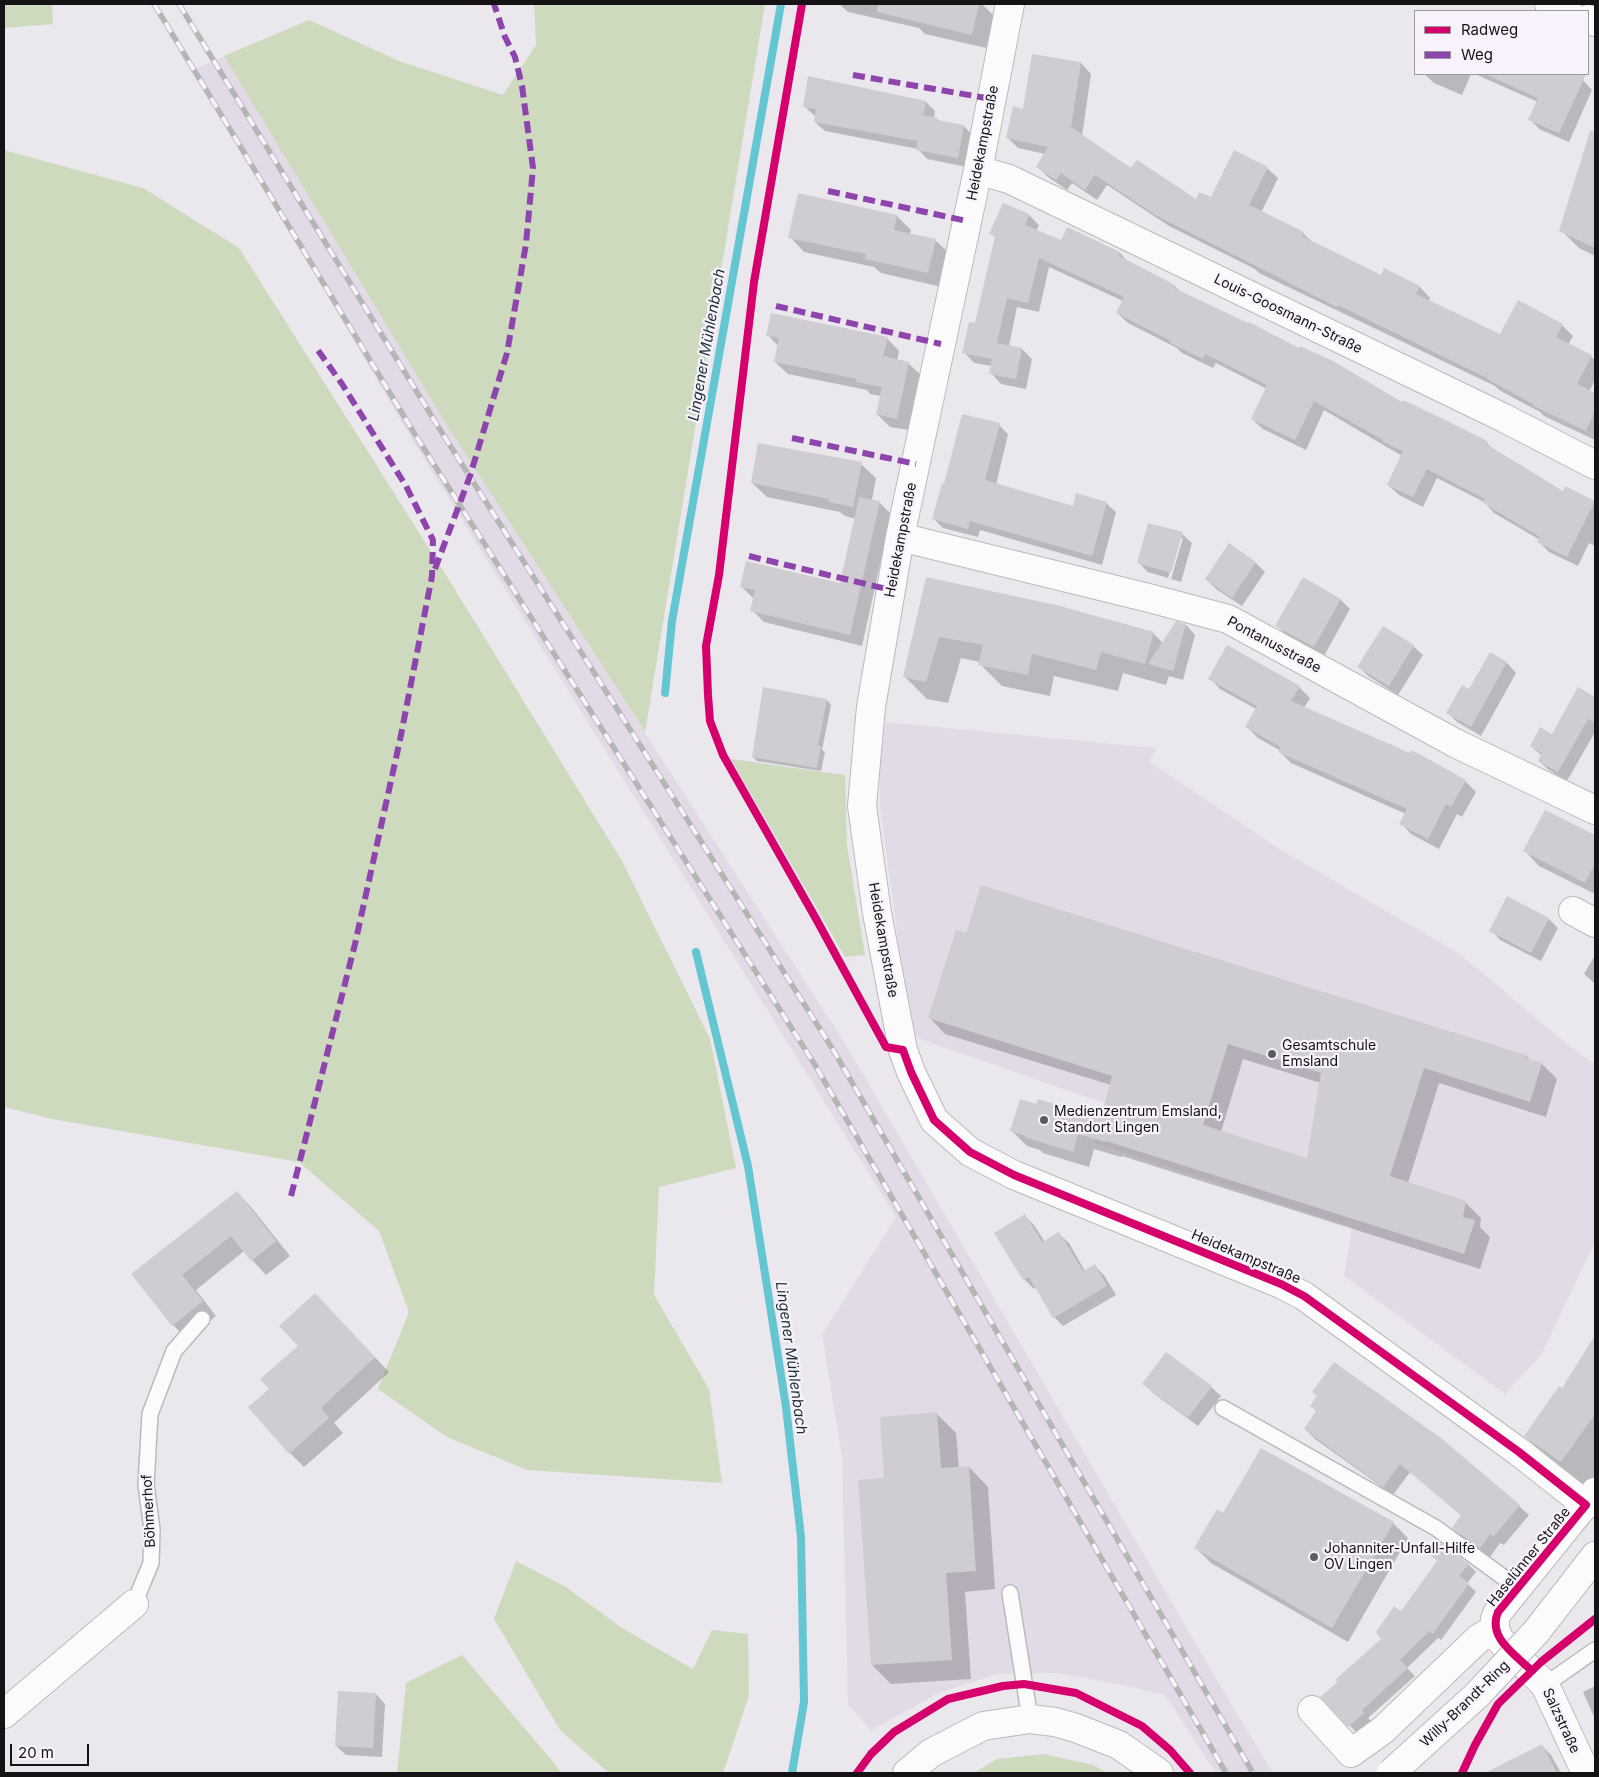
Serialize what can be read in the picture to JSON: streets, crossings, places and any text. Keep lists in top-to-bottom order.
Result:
{
  "streets": {
    "street": [
      "Heidekampstraße",
      "Louis-Goosmann-Straße",
      "Pontanusstraße",
      "Böhmerhof",
      "Haselünner Straße",
      "Willy-Brandt-Ring",
      "Salzstraße"
    ]
  },
  "crossings": [
    ["Heidekampstraße", "Louis-Goosmann-Straße"],
    ["Heidekampstraße", "Pontanusstraße"],
    ["Heidekampstraße", "Haselünner Straße"],
    ["Haselünner Straße", "Salzstraße"]
  ],
  "water": ["Lingener Mühlenbach"],
  "places": ["Gesamtschule Emsland", "Medienzentrum Emsland, Standort Lingen", "Johanniter-Unfall-Hilfe OV Lingen"],
  "legend": ["Radweg", "Weg"],
  "scale_bar": "20 m"
}
